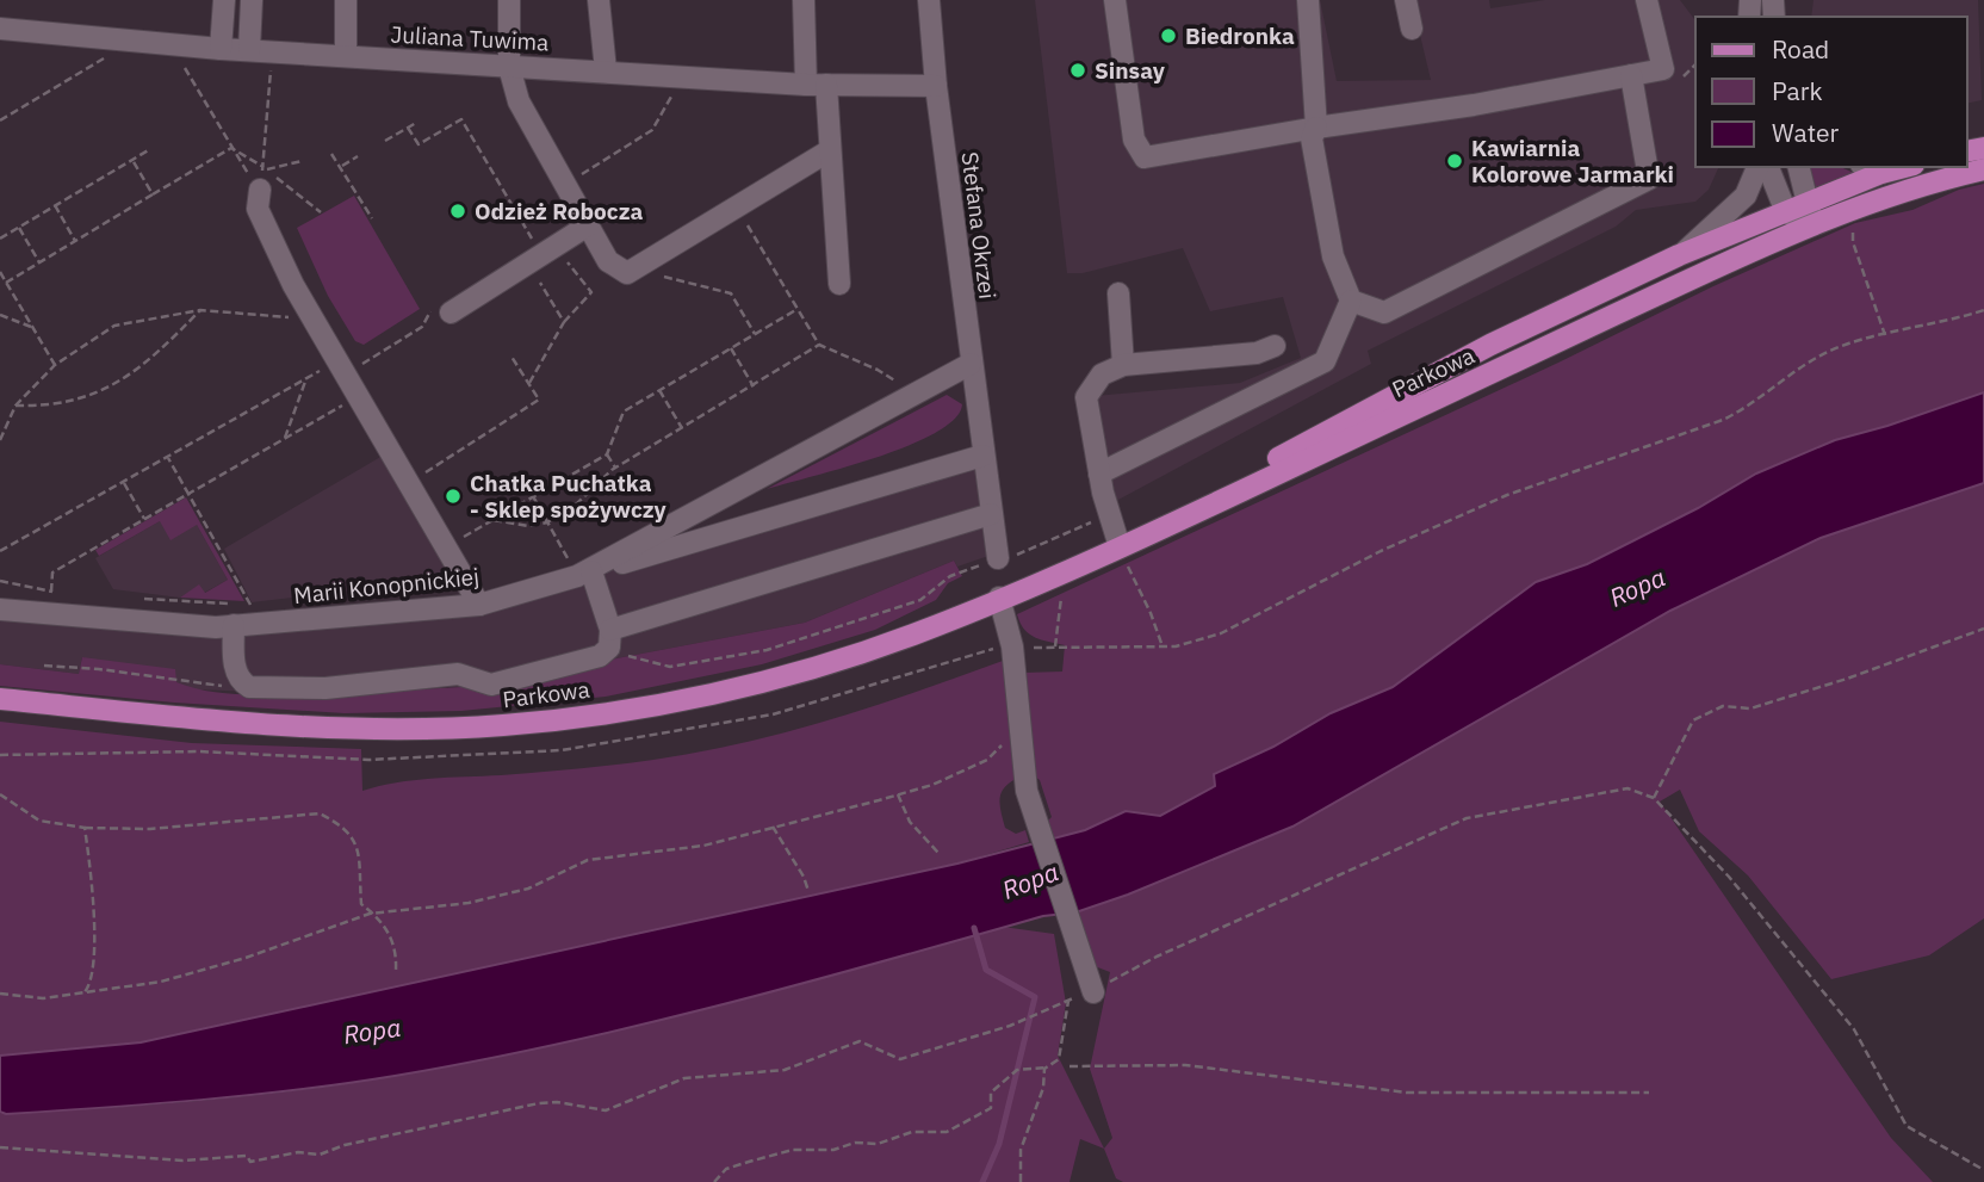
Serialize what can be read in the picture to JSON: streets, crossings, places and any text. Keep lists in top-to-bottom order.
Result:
{
  "streets": {
    "main road": ["Parkowa"],
    "street": ["Juliana Tuwima", "Stefana Okrzei", "Marii Konopnickiej"]
  },
  "crossings": [
    ["Juliana Tuwima", "Stefana Okrzei"],
    ["Stefana Okrzei", "Marii Konopnickiej"]
  ],
  "water": ["Ropa"],
  "places": [
    "Biedronka",
    "Sinsay",
    "Kawiarnia Kolorowe Jarmarki",
    "Odzież Robocza",
    "Chatka Puchatka - Sklep spożywczy"
  ],
  "legend": ["Road", "Park", "Water"]
}
